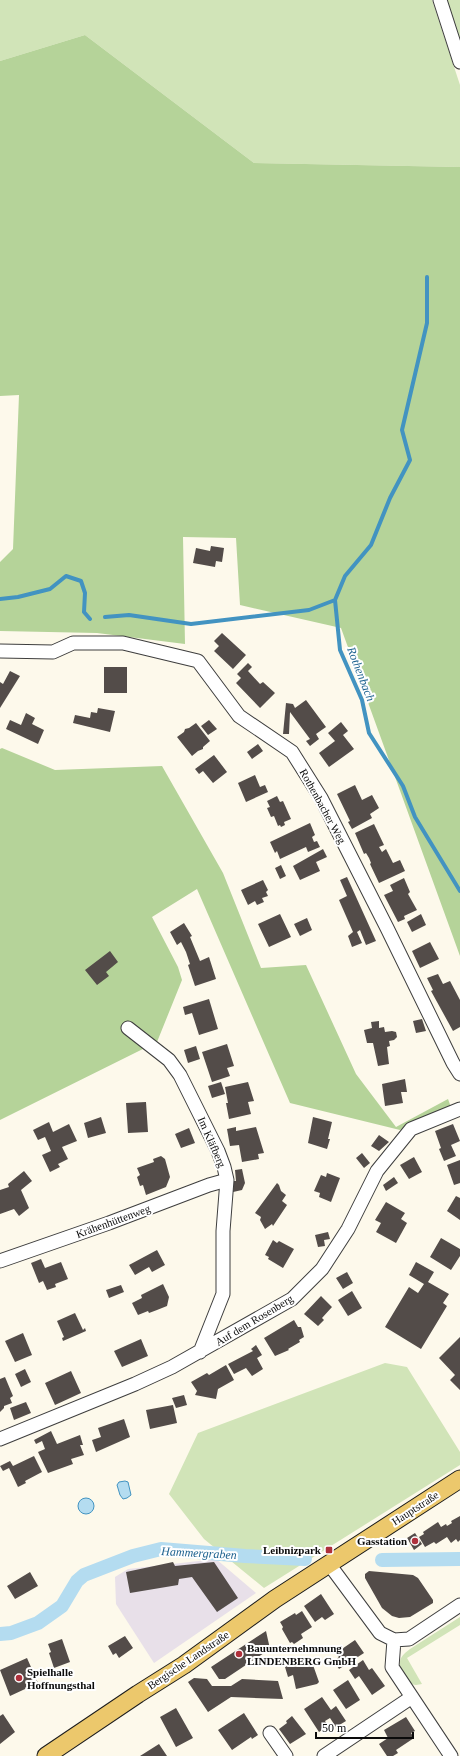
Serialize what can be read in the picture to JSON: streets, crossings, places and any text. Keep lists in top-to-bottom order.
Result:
{
  "streets": {
    "main road": ["Hauptstraße", "Bergische Landstraße"],
    "street": [
      "Rothenbacher Weg",
      "Im Kläfberg",
      "Krähenhüttenweg",
      "Auf dem Rosenberg"
    ]
  },
  "crossings": [
    ["Im Kläfberg", "Krähenhüttenweg"],
    ["Im Kläfberg", "Auf dem Rosenberg"],
    ["Hauptstraße", "Bergische Landstraße"]
  ],
  "water": ["Rothenbach", "Hammergraben"],
  "places": {
    "other": ["Gasstation", "Bauunternehmnung LINDENBERG GmbH", "Spielhalle Hoffnungsthal"],
    "transit": ["Leibnizpark"]
  },
  "scale_bar": "50 m"
}
